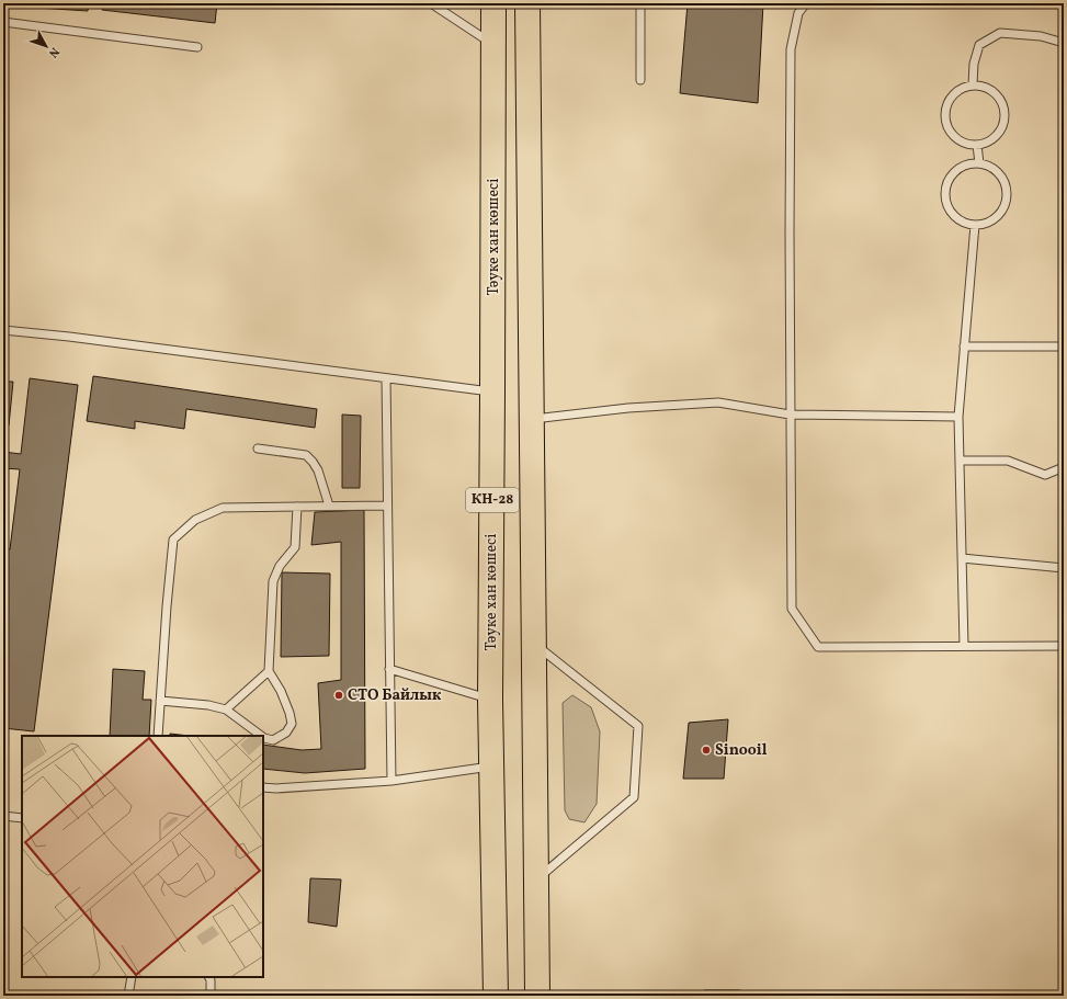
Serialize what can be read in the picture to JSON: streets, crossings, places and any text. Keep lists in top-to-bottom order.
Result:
{
  "streets": {
    "main road": ["Тәуке хан көшесі", "КН-28"]
  },
  "places": ["СТО Байлык", "Sinooil"],
  "north": "bottom right"
}
